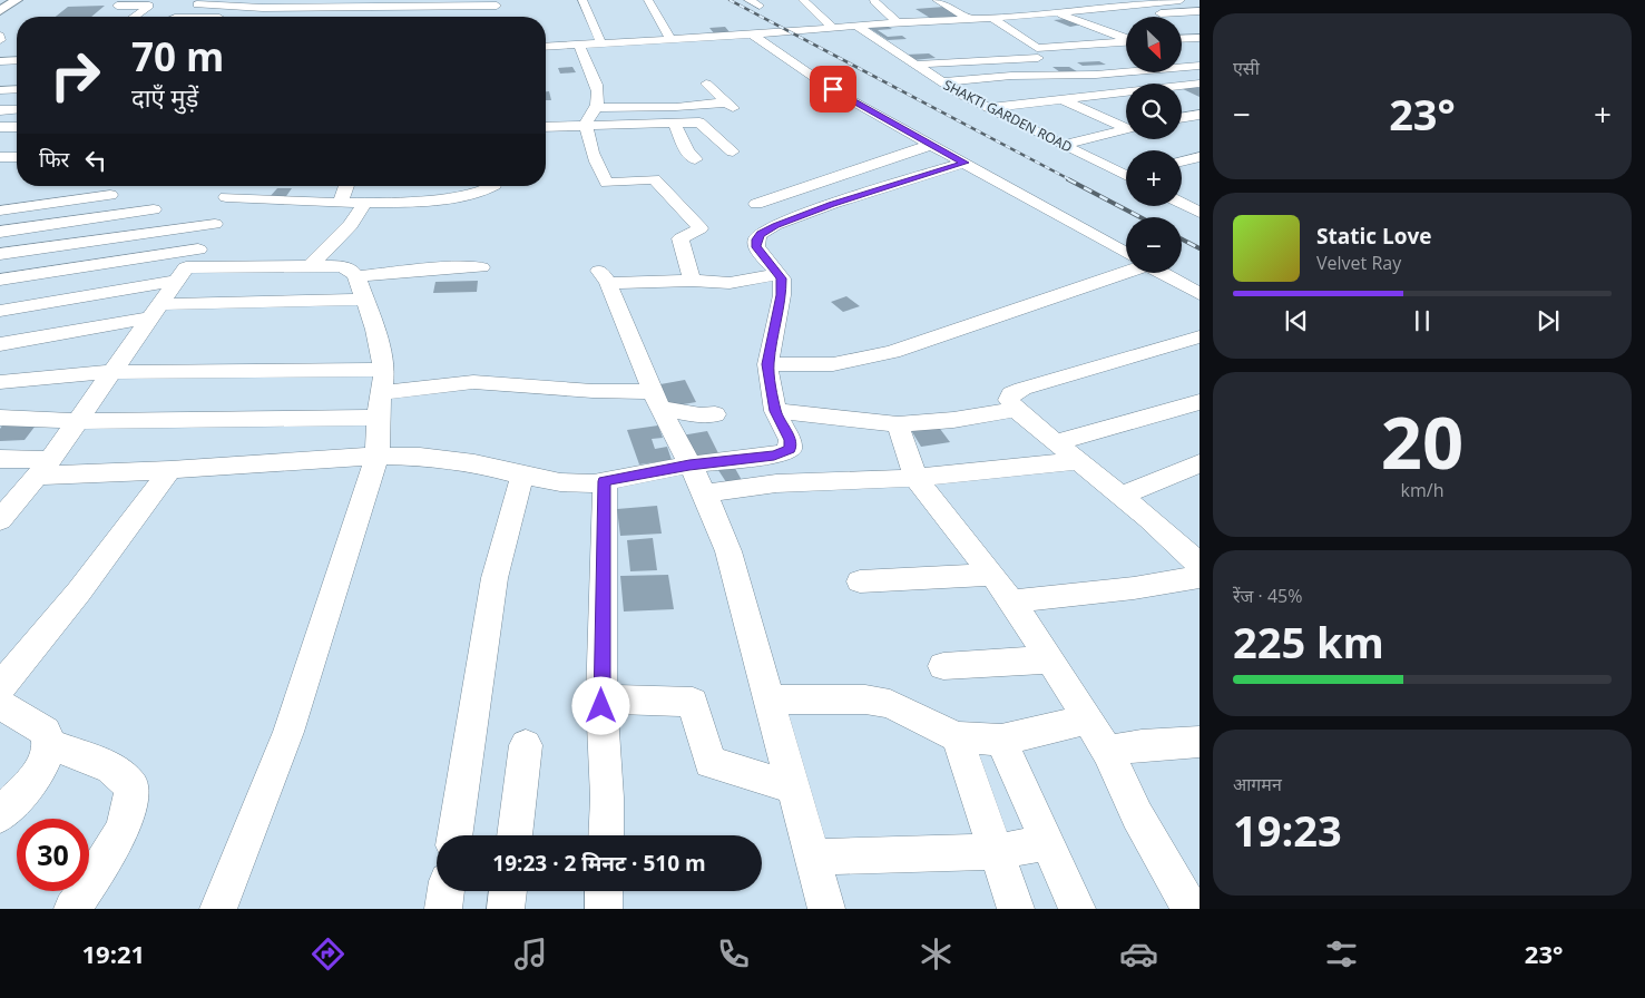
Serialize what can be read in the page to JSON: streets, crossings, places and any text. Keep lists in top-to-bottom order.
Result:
{
  "streets": {
    "street": ["SHAKTI GARDEN ROAD"]
  },
  "north": "bottom right",
  "page": {
    "tile": [
      "एसी",
      ["20", "km/h"],
      ["रेंज · 45%", "225 km"],
      ["आगमन", "19:23"]
    ],
    "map_buttons": ["+", "−"],
    "turn": ["70 m", "दाएँ मुड़ें"],
    "heat": ["−", "23°", "+"],
    "then": "फिर",
    "song": ["Static Love", "Velvet Ray"],
    "limit": "30",
    "trip": "19:23 · 2 मिनट · 510 m",
    "tabs": ["19:21", "23°"]
  }
}
